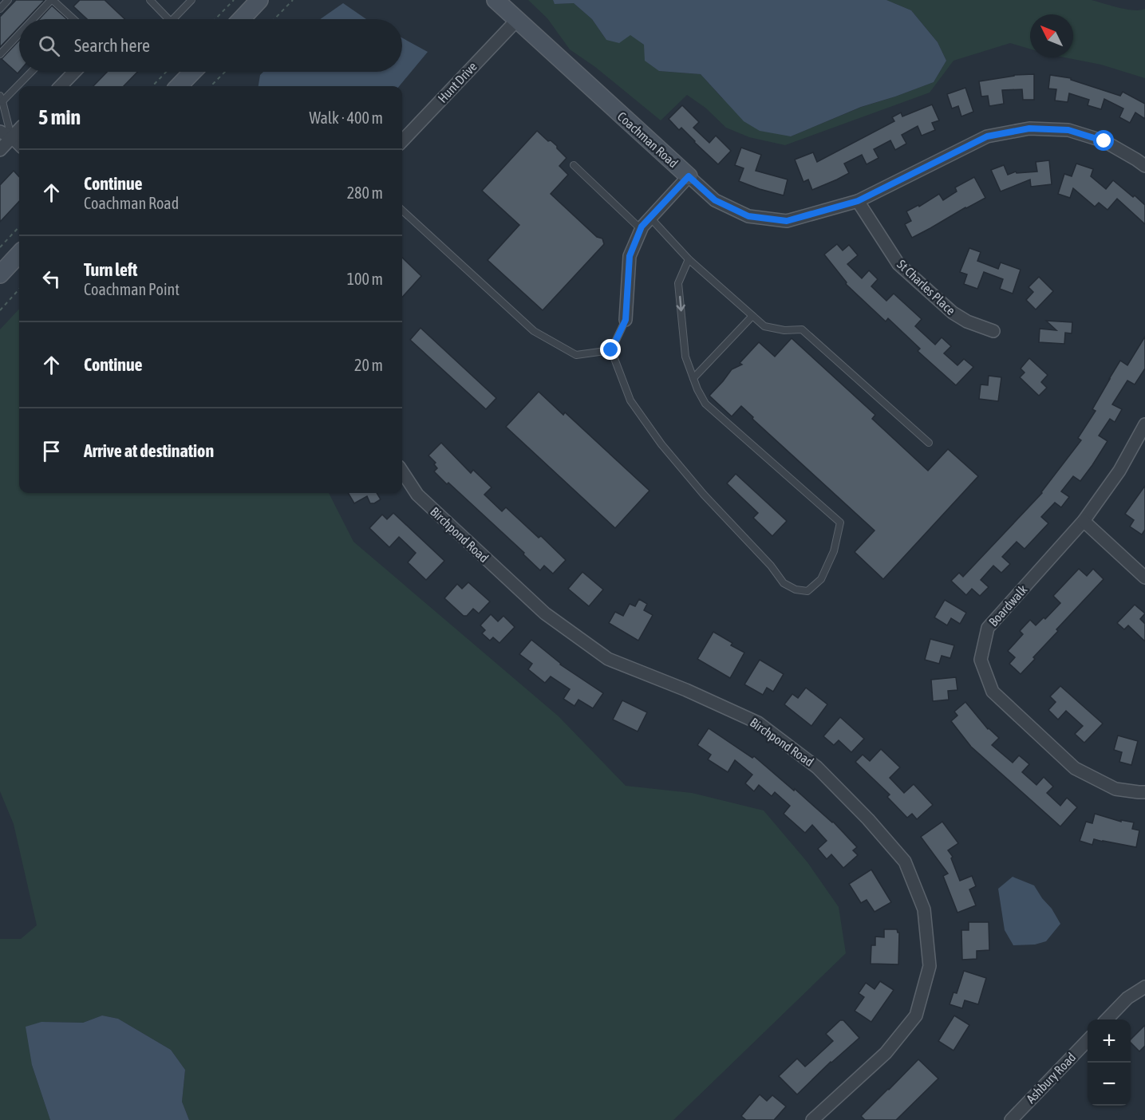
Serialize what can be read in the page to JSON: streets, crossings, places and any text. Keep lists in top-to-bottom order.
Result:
{
  "streets": {
    "street": [
      "Hunt Drive",
      "Coachman Road",
      "St Charles Place",
      "Birchpond Road",
      "Boardwalk",
      "Ashbury Road"
    ]
  },
  "crossings": [
    ["Hunt Drive", "Coachman Road"],
    ["Coachman Road", "St Charles Place"]
  ],
  "north": "top left",
  "page": {
    "search": "Search here",
    "heading": ["5 min", "Walk · 400 m"],
    "list": [
      ["Continue", "Coachman Road", "280 m"],
      ["Turn left", "Coachman Point", "100 m"],
      ["Continue", "20 m"],
      "Arrive at destination"
    ],
    "map_buttons": ["+", "−"]
  }
}
